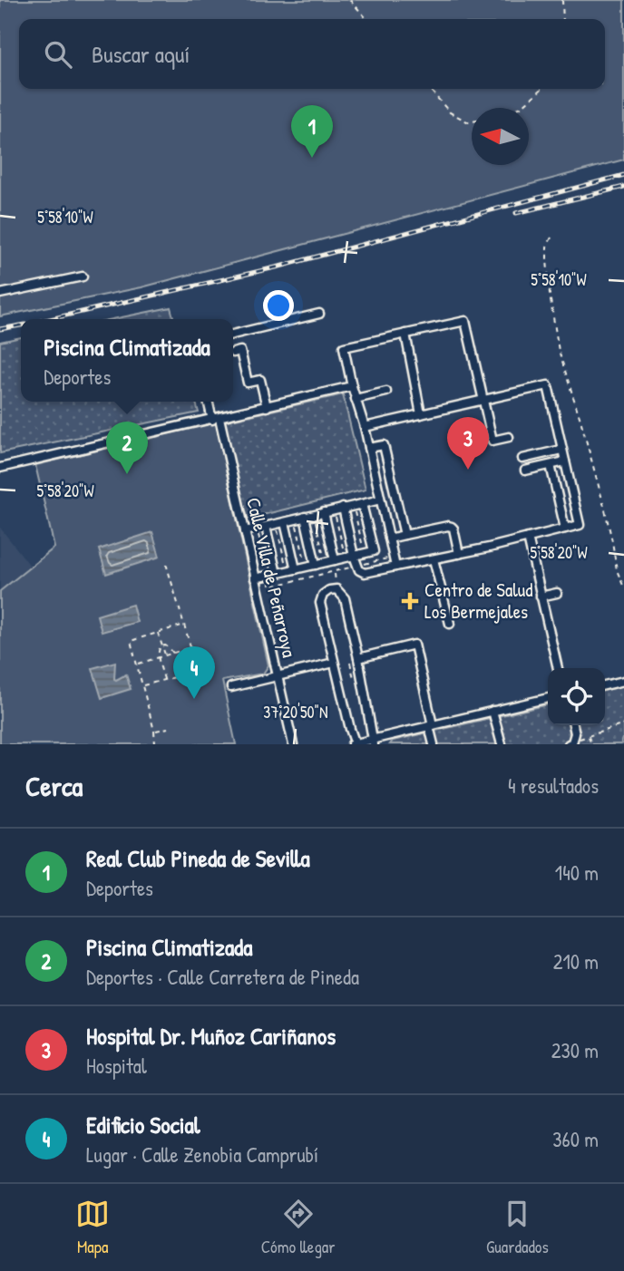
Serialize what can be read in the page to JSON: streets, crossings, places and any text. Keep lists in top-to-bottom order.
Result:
{
  "streets": {
    "street": ["Calle Villa de Peñarroya"]
  },
  "places": {
    "health": ["Centro de Salud Los Bermejales"]
  },
  "north": "left",
  "page": {
    "search": "Buscar aquí",
    "pins": [
      "1",
      "3",
      "2",
      "4"
    ],
    "popup": ["Piscina Climatizada", "Deportes"],
    "heading": ["Cerca", "4 resultados"],
    "list": [
      {
        "mark": "1",
        "name": "Real Club Pineda de Sevilla",
        "note": "Deportes",
        "value": "140 m"
      },
      {
        "mark": "2",
        "name": "Piscina Climatizada",
        "note": "Deportes · Calle Carretera de Pineda",
        "value": "210 m"
      },
      {
        "mark": "3",
        "name": "Hospital Dr. Muñoz Cariñanos",
        "note": "Hospital",
        "value": "230 m"
      },
      {
        "mark": "4",
        "name": "Edificio Social",
        "note": "Lugar · Calle Zenobia Camprubí",
        "value": "360 m"
      }
    ],
    "nav": ["Mapa", "Cómo llegar", "Guardados"]
  },
  "coordinates": ["5°58'10\"W", "5°58'20\"W", "37°20'50\"N"]
}
